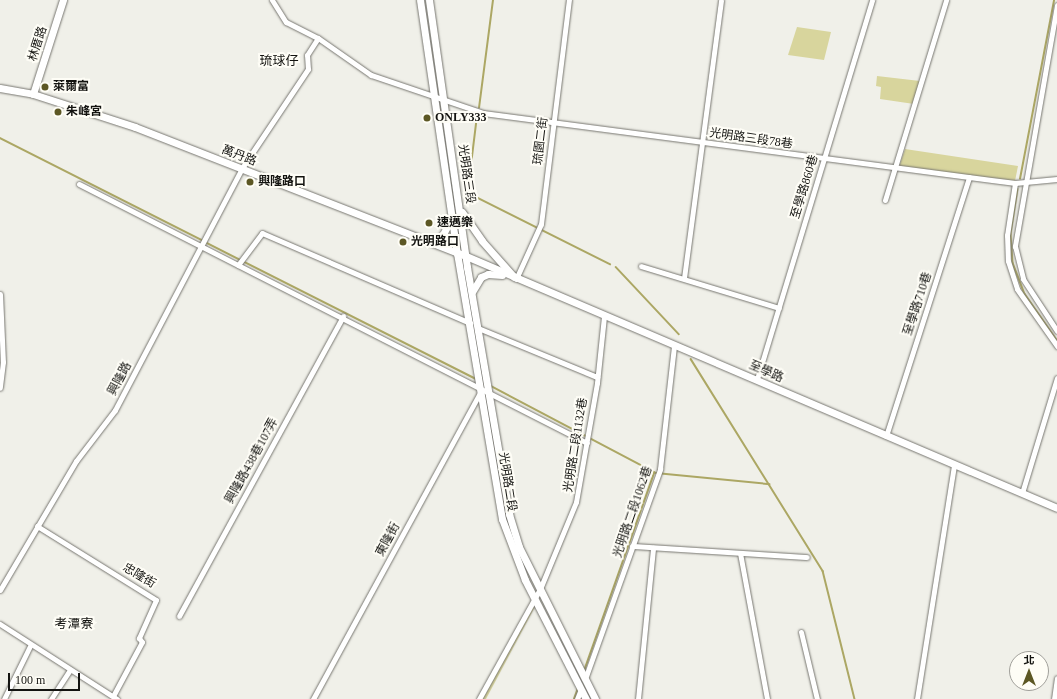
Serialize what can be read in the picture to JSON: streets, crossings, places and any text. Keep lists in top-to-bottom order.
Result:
{
  "streets": {
    "street": [
      "林厝路",
      "光明路三段78巷",
      "琉園二街",
      "萬丹路",
      "光明路三段",
      "至學路860巷",
      "至學路710巷",
      "至學路",
      "興隆路",
      "光明路二段1132巷",
      "興隆路438巷107弄",
      "光明路二段",
      "光明路二段1062巷",
      "東隆街",
      "忠隆街"
    ]
  },
  "crossings": [
    ["林厝路", "萬丹路"],
    ["光明路三段78巷", "琉園二街"],
    ["光明路三段78巷", "光明路三段"],
    ["光明路三段78巷", "至學路860巷"],
    ["光明路三段78巷", "至學路710巷"],
    ["光明路三段78巷", "興隆路"],
    ["琉園二街", "至學路"],
    ["萬丹路", "光明路三段"],
    ["萬丹路", "至學路"],
    ["萬丹路", "興隆路"],
    ["萬丹路", "光明路二段"],
    ["光明路三段", "至學路"],
    ["光明路三段", "光明路二段"],
    ["至學路860巷", "至學路"],
    ["至學路710巷", "至學路"],
    ["至學路", "光明路二段1132巷"],
    ["至學路", "光明路二段"],
    ["至學路", "光明路二段1062巷"],
    ["興隆路", "忠隆街"],
    ["光明路二段1132巷", "光明路二段"],
    ["光明路二段", "光明路二段1062巷"],
    ["光明路二段", "東隆街"]
  ],
  "districts": ["琉球仔", "考潭寮"],
  "places": [
    "萊爾富",
    "朱峰宮",
    "ONLY333",
    "興隆路口",
    "速邁樂",
    "光明路口"
  ],
  "scale_bar": "100 m",
  "north": "top"
}
